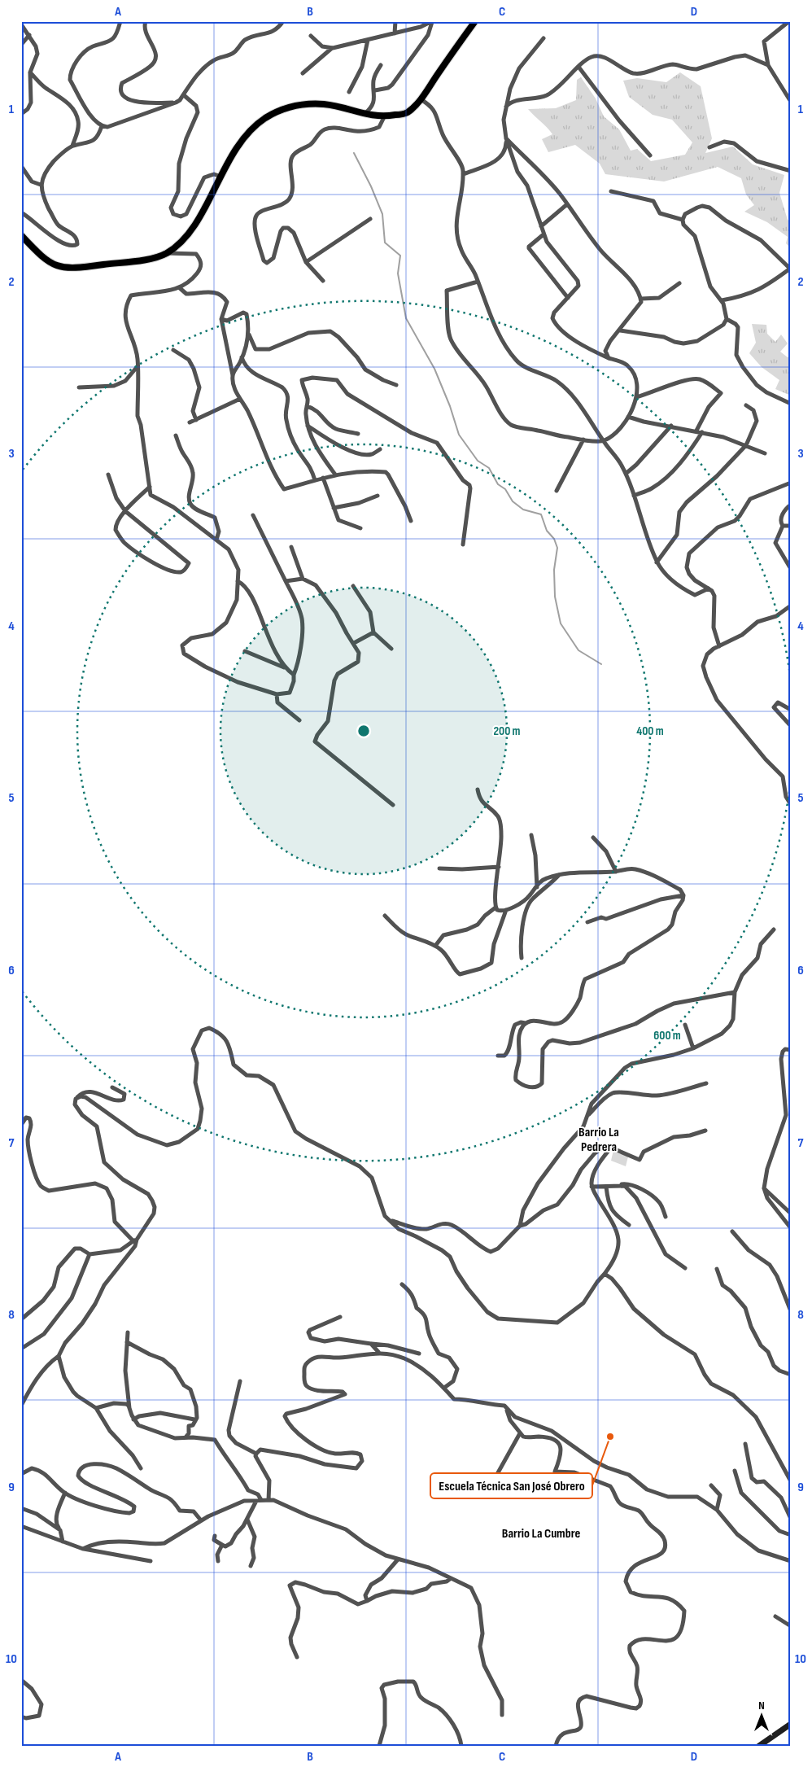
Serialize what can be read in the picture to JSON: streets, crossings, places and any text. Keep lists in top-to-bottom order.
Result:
{
  "districts": ["Barrio La Pedrera", "Barrio La Cumbre"],
  "places": ["Escuela Técnica San José Obrero"],
  "north": "top",
  "grid": {
    "columns": [
      "A",
      "B",
      "C",
      "D"
    ],
    "rows": [
      "1",
      "2",
      "3",
      "4",
      "5",
      "6",
      "7",
      "8",
      "9",
      "10"
    ]
  },
  "rings": ["200 m", "400 m", "600 m"]
}
